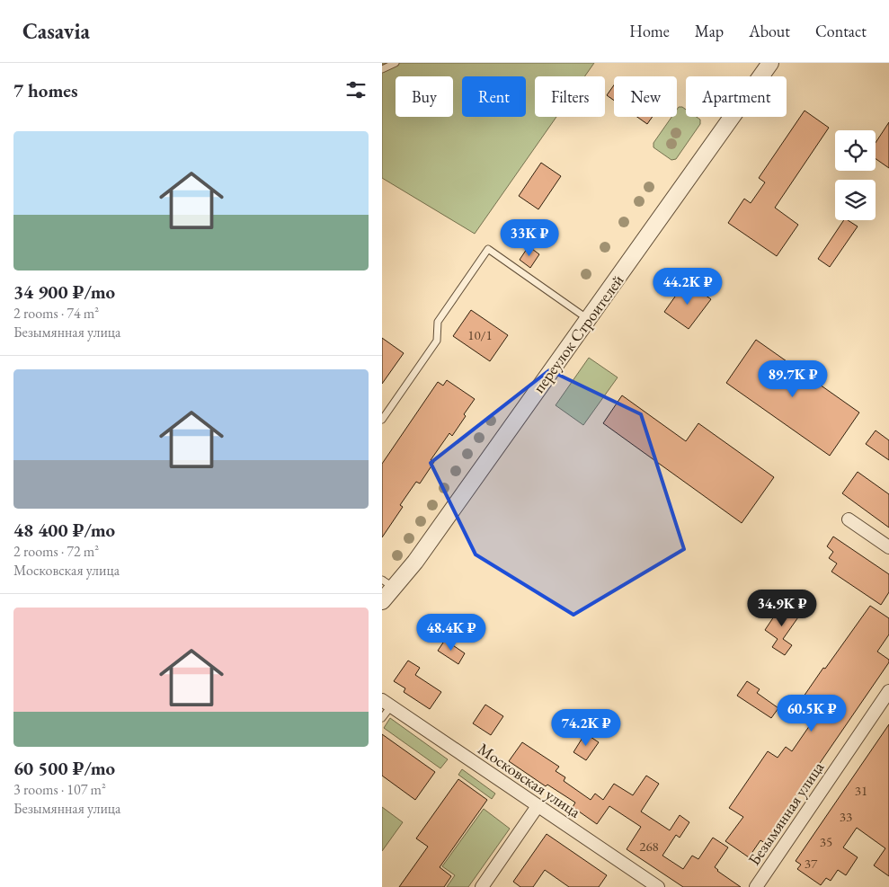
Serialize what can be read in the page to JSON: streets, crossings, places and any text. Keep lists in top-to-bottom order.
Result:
{
  "streets": {
    "street": ["переулок Строителей", "Московская улица", "Безымянная улица"]
  },
  "house_numbers": [
    "10/1",
    "31",
    "33",
    "35",
    "268",
    "37"
  ],
  "page": {
    "header": "Casavia",
    "nav": [
      "Home",
      "Map",
      "About",
      "Contact"
    ],
    "heading": "7 homes",
    "chip": [
      "Buy",
      "Rent",
      "Filters",
      "New",
      "Apartment"
    ],
    "list": [
      {
        "name": "34 900 ₽/mo",
        "note": "2 rooms · 74 m² · Безымянная улица"
      },
      {
        "name": "48 400 ₽/mo",
        "note": "2 rooms · 72 m² · Московская улица"
      },
      {
        "name": "60 500 ₽/mo",
        "note": "3 rooms · 107 m² · Безымянная улица"
      }
    ],
    "price": [
      "33K ₽",
      "44.2K ₽",
      "89.7K ₽",
      "34.9K ₽",
      "48.4K ₽",
      "60.5K ₽",
      "74.2K ₽"
    ]
  }
}
